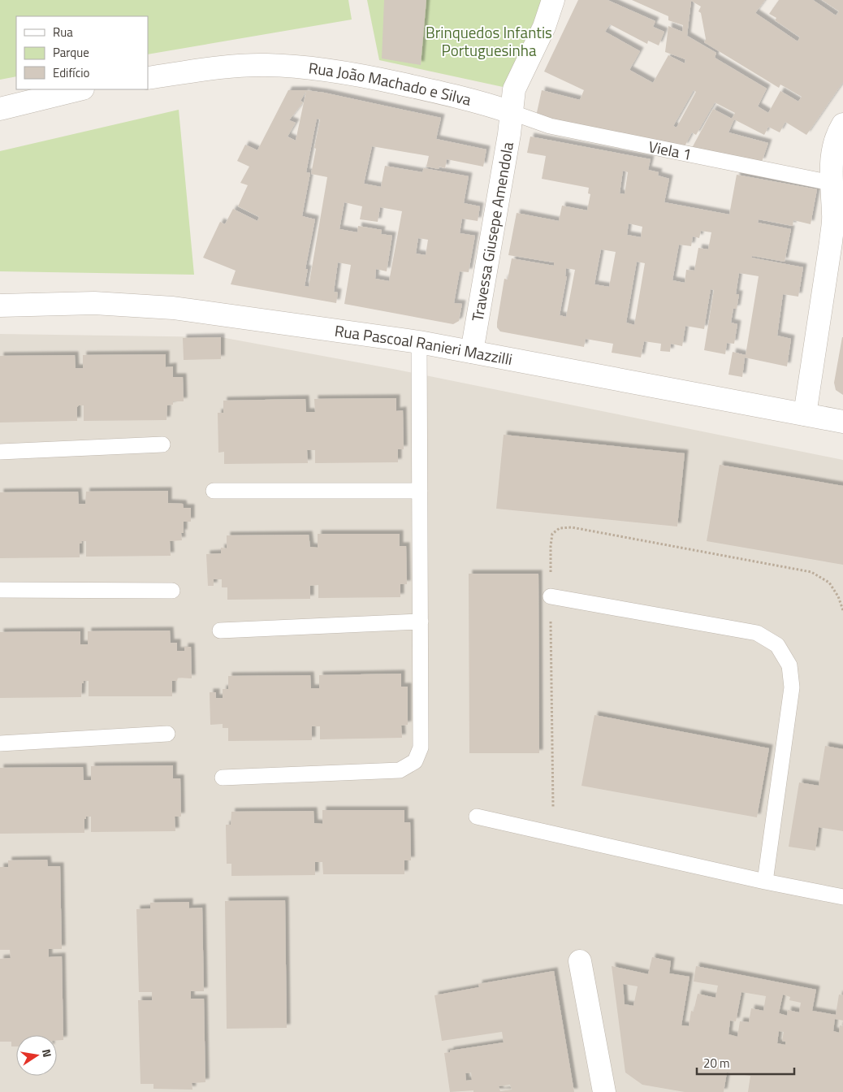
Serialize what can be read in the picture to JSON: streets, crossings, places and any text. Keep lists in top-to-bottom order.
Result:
{
  "streets": {
    "street": ["Rua João Machado e Silva", "Travessa Giusepe Amendola", "Rua Pascoal Ranieri Mazzilli"],
    "lane": ["Viela 1"]
  },
  "crossings": [
    ["Rua João Machado e Silva", "Viela 1"],
    ["Rua João Machado e Silva", "Travessa Giusepe Amendola"],
    ["Viela 1", "Travessa Giusepe Amendola"],
    ["Travessa Giusepe Amendola", "Rua Pascoal Ranieri Mazzilli"]
  ],
  "parks": ["Brinquedos Infantis Portuguesinha"],
  "legend": ["Rua", "Parque", "Edifício"],
  "scale_bar": "20 m",
  "north": "right"
}
